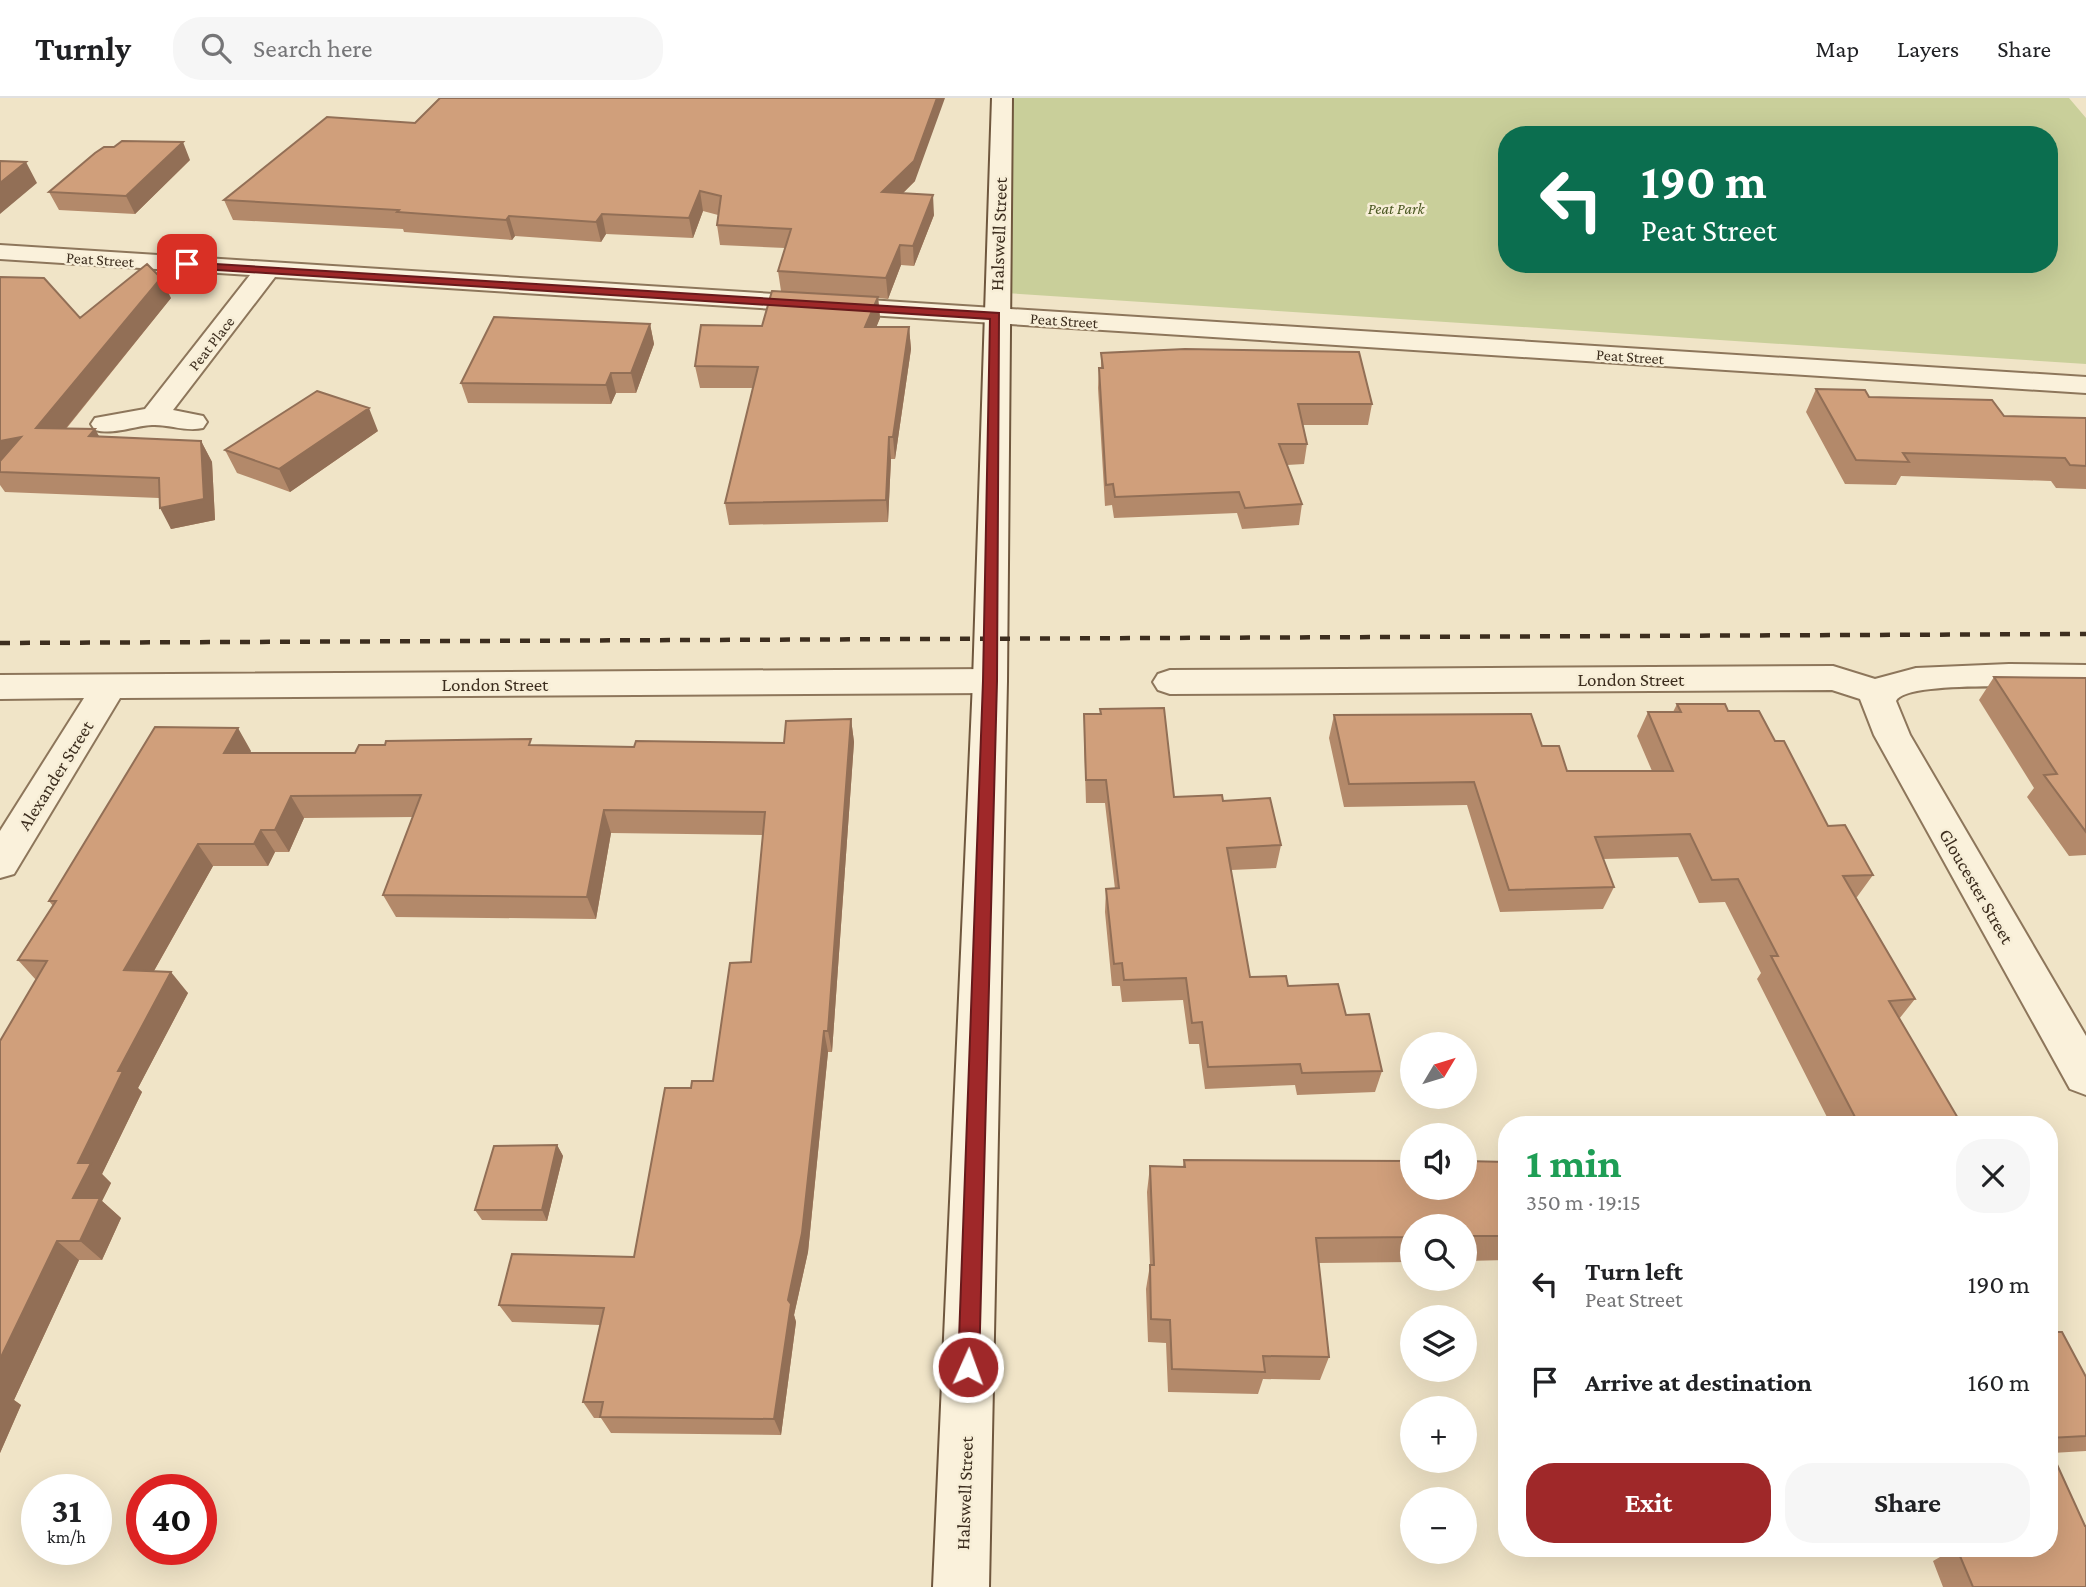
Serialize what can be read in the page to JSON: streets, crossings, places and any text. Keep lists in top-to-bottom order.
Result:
{
  "streets": {
    "street": [
      "Halswell Street",
      "Peat Street",
      "Peat Place",
      "London Street",
      "Alexander Street",
      "Gloucester Street"
    ]
  },
  "crossings": [
    ["Halswell Street", "Peat Street"],
    ["Halswell Street", "London Street"],
    ["Peat Street", "Peat Place"],
    ["London Street", "Alexander Street"],
    ["London Street", "Gloucester Street"]
  ],
  "parks": ["Peat Park"],
  "north": "top right",
  "page": {
    "header": "Turnly",
    "search": "Search here",
    "nav": ["Map", "Layers", "Share"],
    "turn": ["190 m", "Peat Street"],
    "map_buttons": ["+", "−"],
    "heading": ["1 min", "350 m · 19:15"],
    "list": [
      {
        "name": "Turn left",
        "note": "Peat Street",
        "value": "190 m"
      },
      {
        "name": "Arrive at destination",
        "value": "160 m"
      }
    ],
    "buttons": ["Exit", "Share"],
    "speed": "31 km/h",
    "limit": "40"
  }
}
